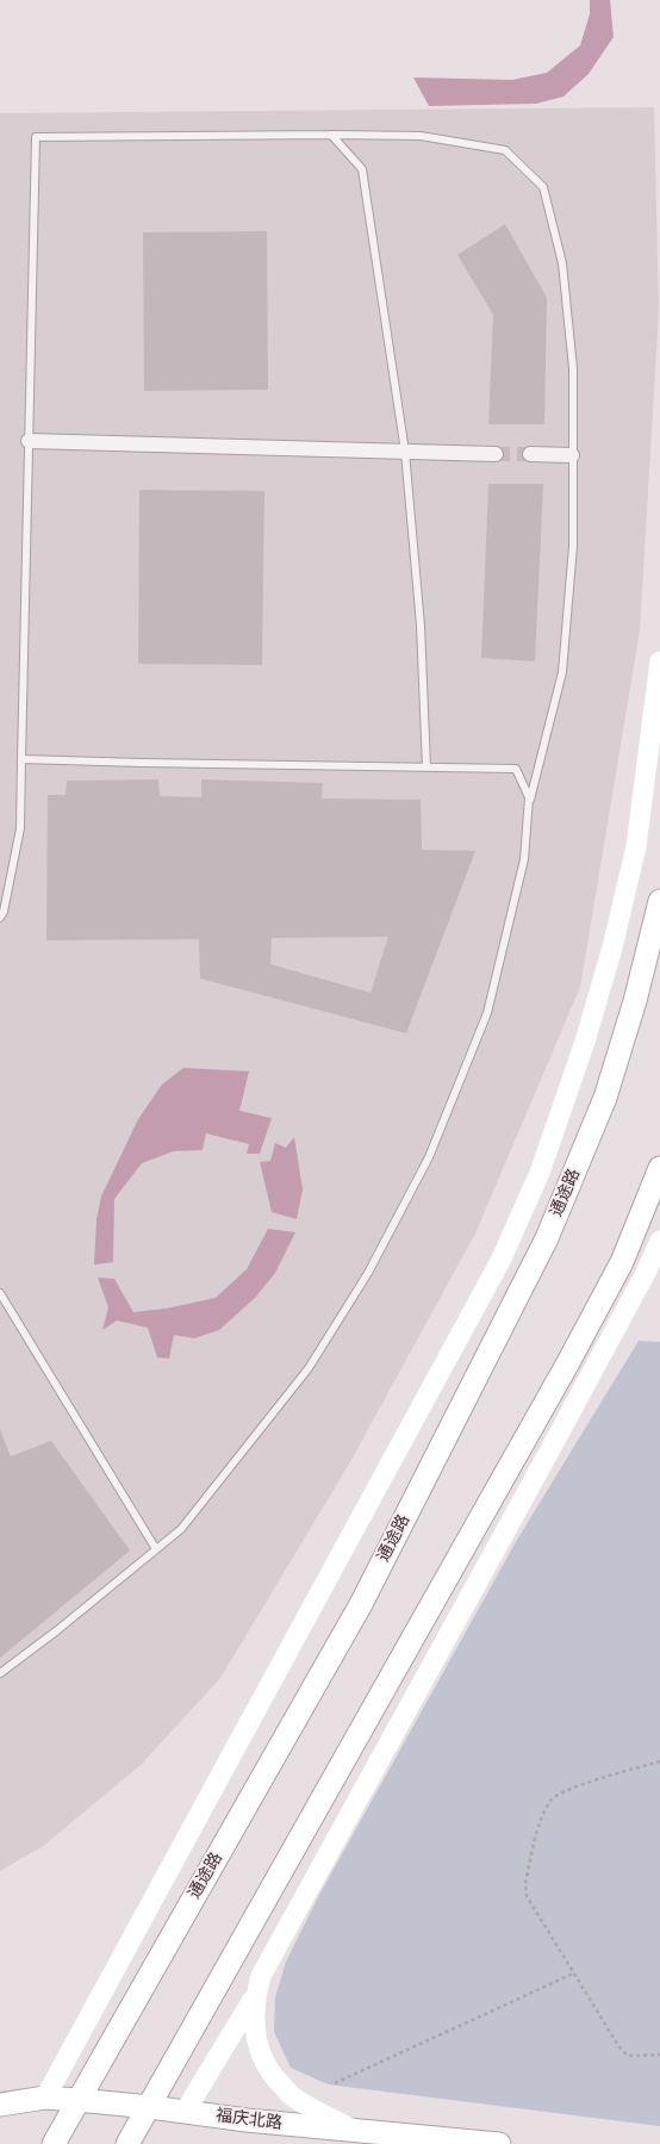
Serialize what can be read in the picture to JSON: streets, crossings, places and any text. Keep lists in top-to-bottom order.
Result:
{
  "streets": {
    "main road": ["通途路", "福庆北路"]
  },
  "crossings": [
    ["通途路", "福庆北路"]
  ]
}
